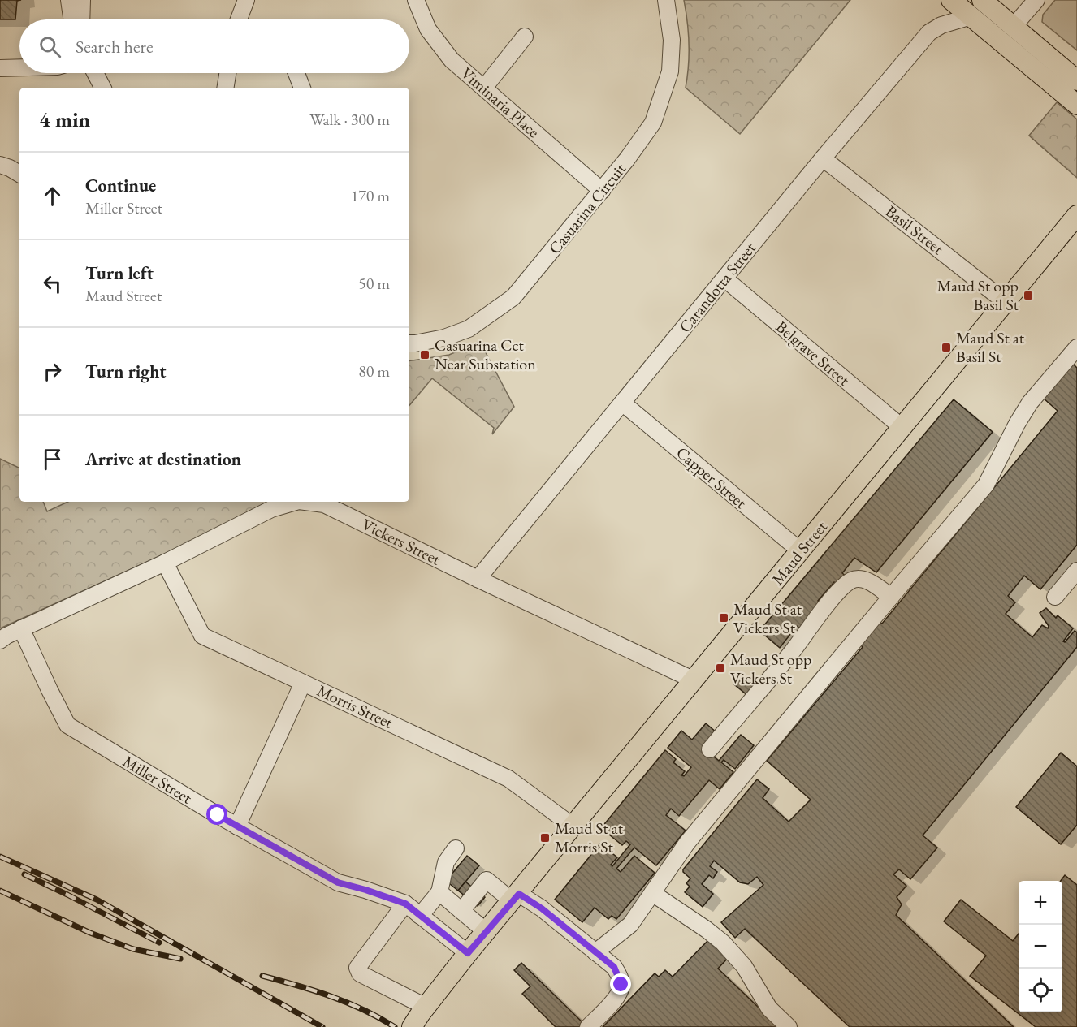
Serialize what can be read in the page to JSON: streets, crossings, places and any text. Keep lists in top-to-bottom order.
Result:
{
  "streets": {
    "main road": ["Maud Street"],
    "street": [
      "Viminaria Place",
      "Casuarina Circuit",
      "Basil Street",
      "Carandotta Street",
      "Belgrave Street",
      "Capper Street",
      "Vickers Street",
      "Morris Street",
      "Miller Street"
    ]
  },
  "crossings": [
    ["Viminaria Place", "Casuarina Circuit"],
    ["Basil Street", "Carandotta Street"],
    ["Basil Street", "Maud Street"],
    ["Carandotta Street", "Belgrave Street"],
    ["Carandotta Street", "Capper Street"],
    ["Carandotta Street", "Vickers Street"],
    ["Belgrave Street", "Maud Street"],
    ["Capper Street", "Maud Street"],
    ["Vickers Street", "Maud Street"],
    ["Vickers Street", "Morris Street"],
    ["Vickers Street", "Miller Street"],
    ["Maud Street", "Morris Street"],
    ["Maud Street", "Miller Street"]
  ],
  "places": {
    "transit": [
      "Maud St opp Basil St",
      "Maud St at Basil St",
      "Casuarina Cct Near Substation",
      "Maud St at Vickers St",
      "Maud St opp Vickers St",
      "Maud St at Morris St"
    ]
  },
  "page": {
    "search": "Search here",
    "heading": ["4 min", "Walk · 300 m"],
    "list": [
      ["Continue", "Miller Street", "170 m"],
      ["Turn left", "Maud Street", "50 m"],
      ["Turn right", "80 m"],
      "Arrive at destination"
    ],
    "map_buttons": ["+", "−"]
  }
}
